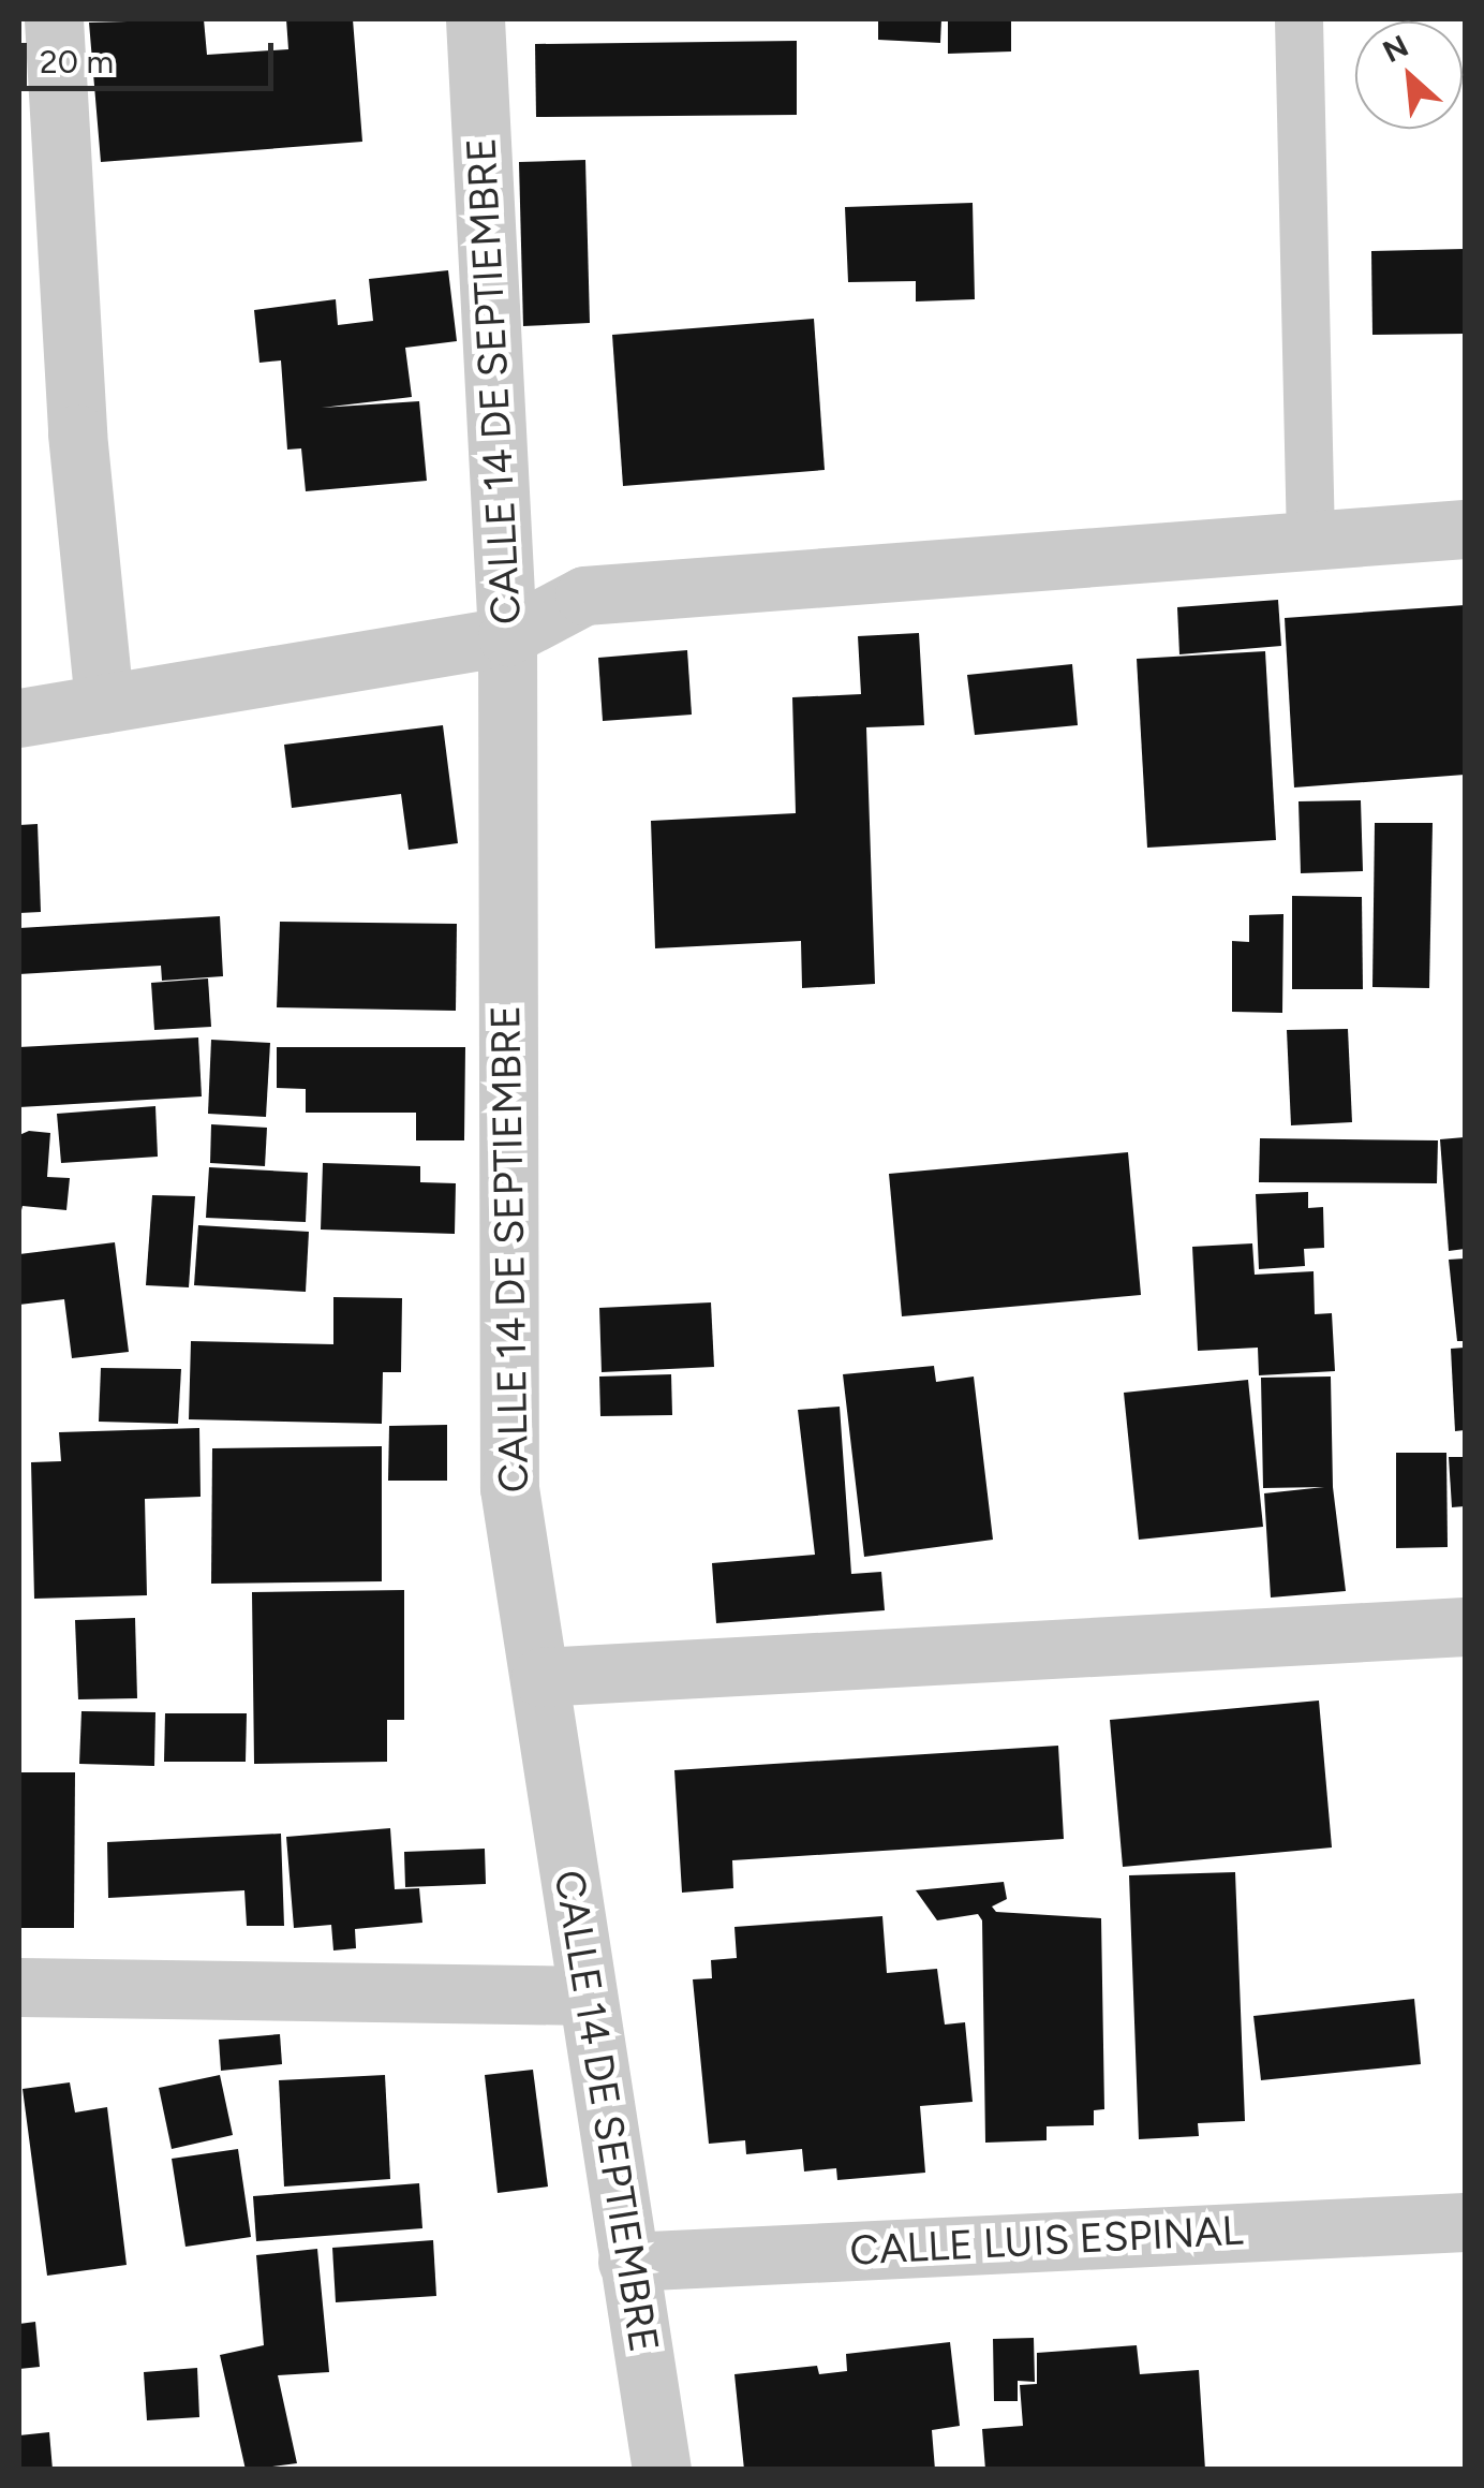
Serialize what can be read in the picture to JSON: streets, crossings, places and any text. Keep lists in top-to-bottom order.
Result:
{
  "streets": {
    "street": ["CALLE 14 DE SEPTIEMBRE", "CALLE LUIS ESPINAL"]
  },
  "crossings": [
    ["CALLE 14 DE SEPTIEMBRE", "CALLE LUIS ESPINAL"]
  ],
  "scale_bar": "20 m",
  "north": "top left"
}
